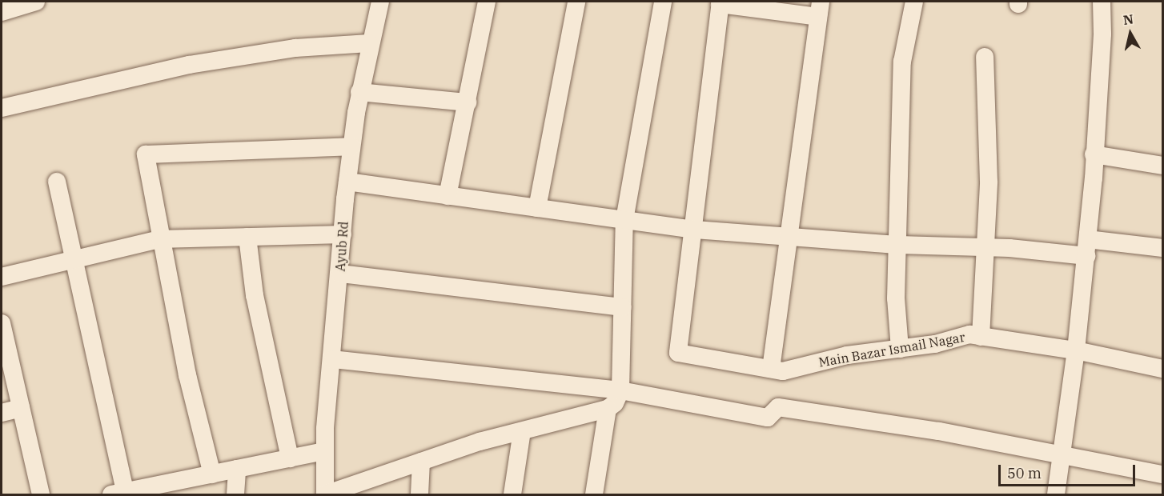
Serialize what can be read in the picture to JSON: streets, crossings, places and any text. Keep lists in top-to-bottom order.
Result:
{
  "streets": {
    "street": ["Ayub Rd", "Main Bazar Ismail Nagar"]
  },
  "scale_bar": "50 m",
  "north": "top"
}
